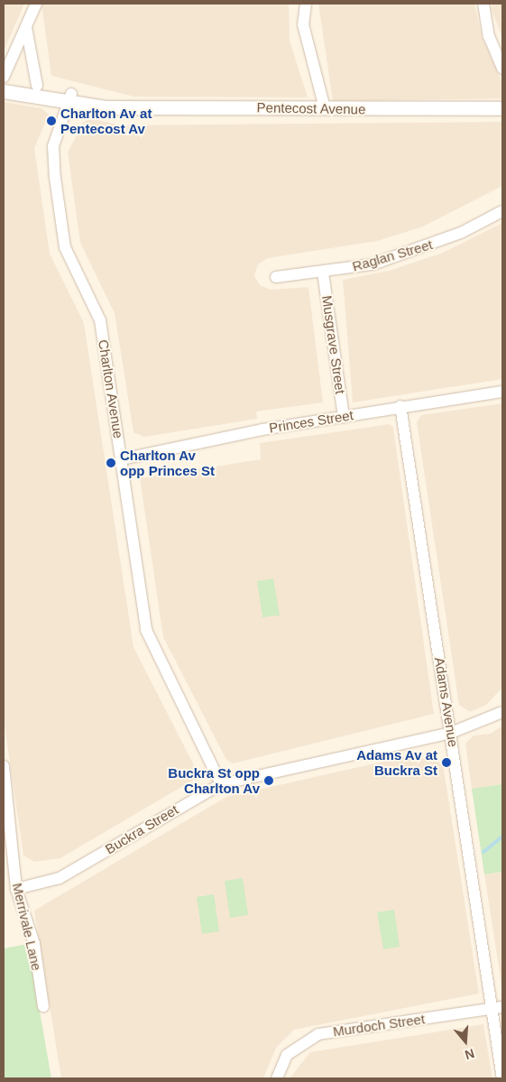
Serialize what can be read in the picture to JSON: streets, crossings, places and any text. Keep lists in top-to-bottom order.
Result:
{
  "streets": {
    "street": [
      "Pentecost Avenue",
      "Raglan Street",
      "Musgrave Street",
      "Charlton Avenue",
      "Princes Street",
      "Adams Avenue",
      "Buckra Street",
      "Merrivale Lane",
      "Murdoch Street"
    ]
  },
  "crossings": [
    ["Pentecost Avenue", "Charlton Avenue"],
    ["Raglan Street", "Musgrave Street"],
    ["Musgrave Street", "Princes Street"],
    ["Charlton Avenue", "Princes Street"],
    ["Charlton Avenue", "Buckra Street"],
    ["Princes Street", "Adams Avenue"],
    ["Adams Avenue", "Buckra Street"],
    ["Adams Avenue", "Murdoch Street"],
    ["Buckra Street", "Merrivale Lane"]
  ],
  "places": [
    "Charlton Av at Pentecost Av",
    "Charlton Av opp Princes St",
    "Adams Av at Buckra St",
    "Buckra St opp Charlton Av"
  ],
  "north": "bottom"
}
